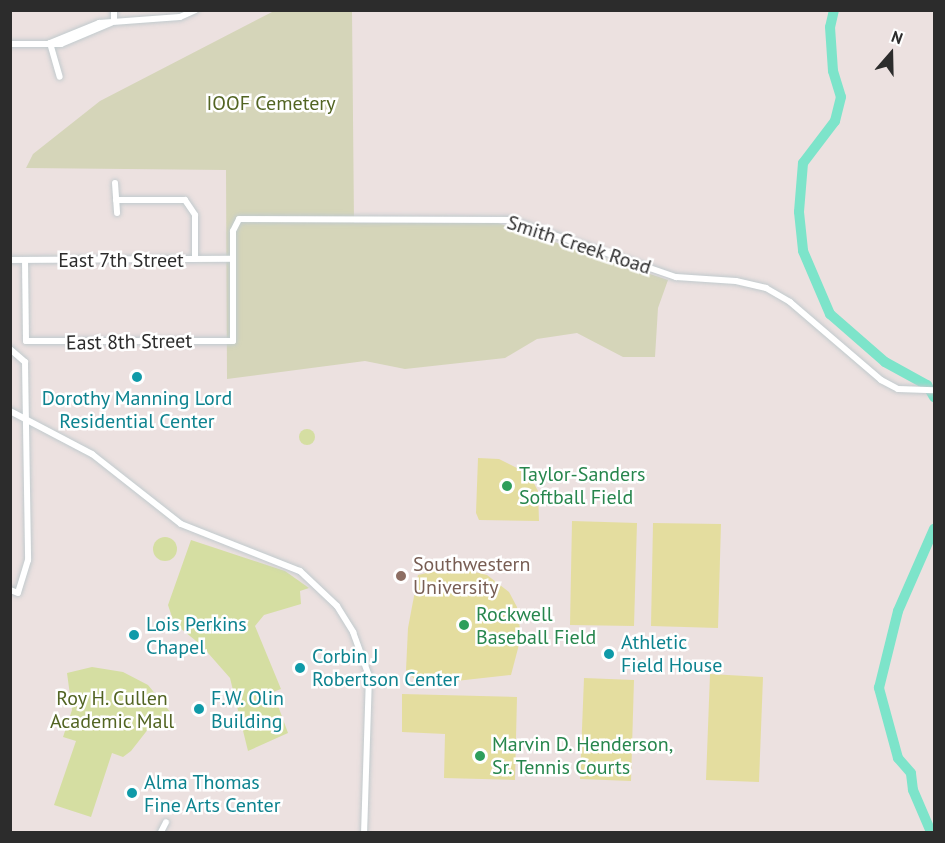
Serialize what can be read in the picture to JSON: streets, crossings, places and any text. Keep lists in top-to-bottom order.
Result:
{
  "streets": {
    "street": ["Smith Creek Road", "East 7th Street", "East 8th Street"]
  },
  "crossings": [
    ["Smith Creek Road", "East 7th Street"],
    ["Smith Creek Road", "East 8th Street"],
    ["East 7th Street", "East 8th Street"]
  ],
  "parks": ["IOOF Cemetery", "Roy H. Cullen Academic Mall"],
  "places": [
    "Dorothy Manning Lord Residential Center",
    "Taylor-Sanders Softball Field",
    "Southwestern University",
    "Rockwell Baseball Field",
    "Lois Perkins Chapel",
    "Athletic Field House",
    "Corbin J Robertson Center",
    "F.W. Olin Building",
    "Marvin D. Henderson, Sr. Tennis Courts",
    "Alma Thomas Fine Arts Center"
  ],
  "north": "top"
}
